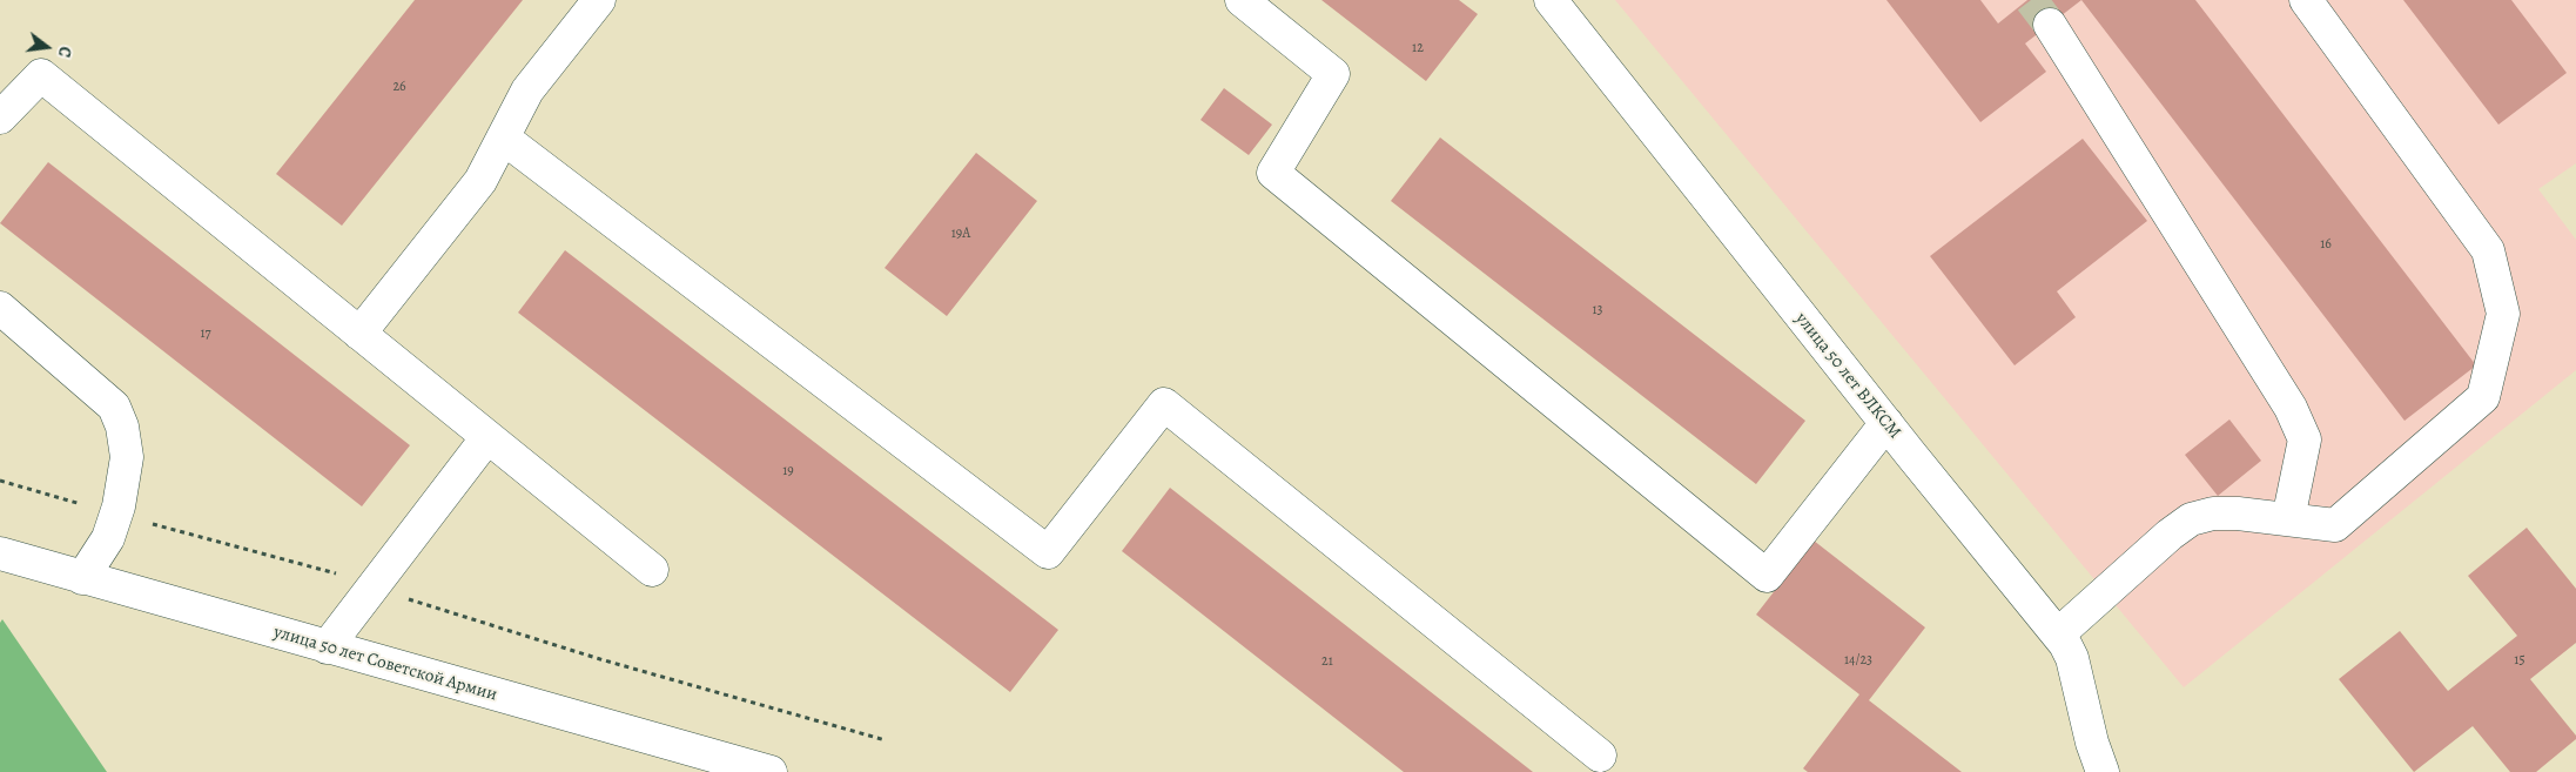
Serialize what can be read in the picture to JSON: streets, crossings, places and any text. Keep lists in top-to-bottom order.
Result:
{
  "streets": {
    "street": ["улица 50 лет ВЛКСМ", "улица 50 лет Советской Армии"]
  },
  "house_numbers": [
    "12",
    "26",
    "19А",
    "16",
    "13",
    "17",
    "19",
    "14/23",
    "15",
    "21"
  ],
  "north": "right"
}
